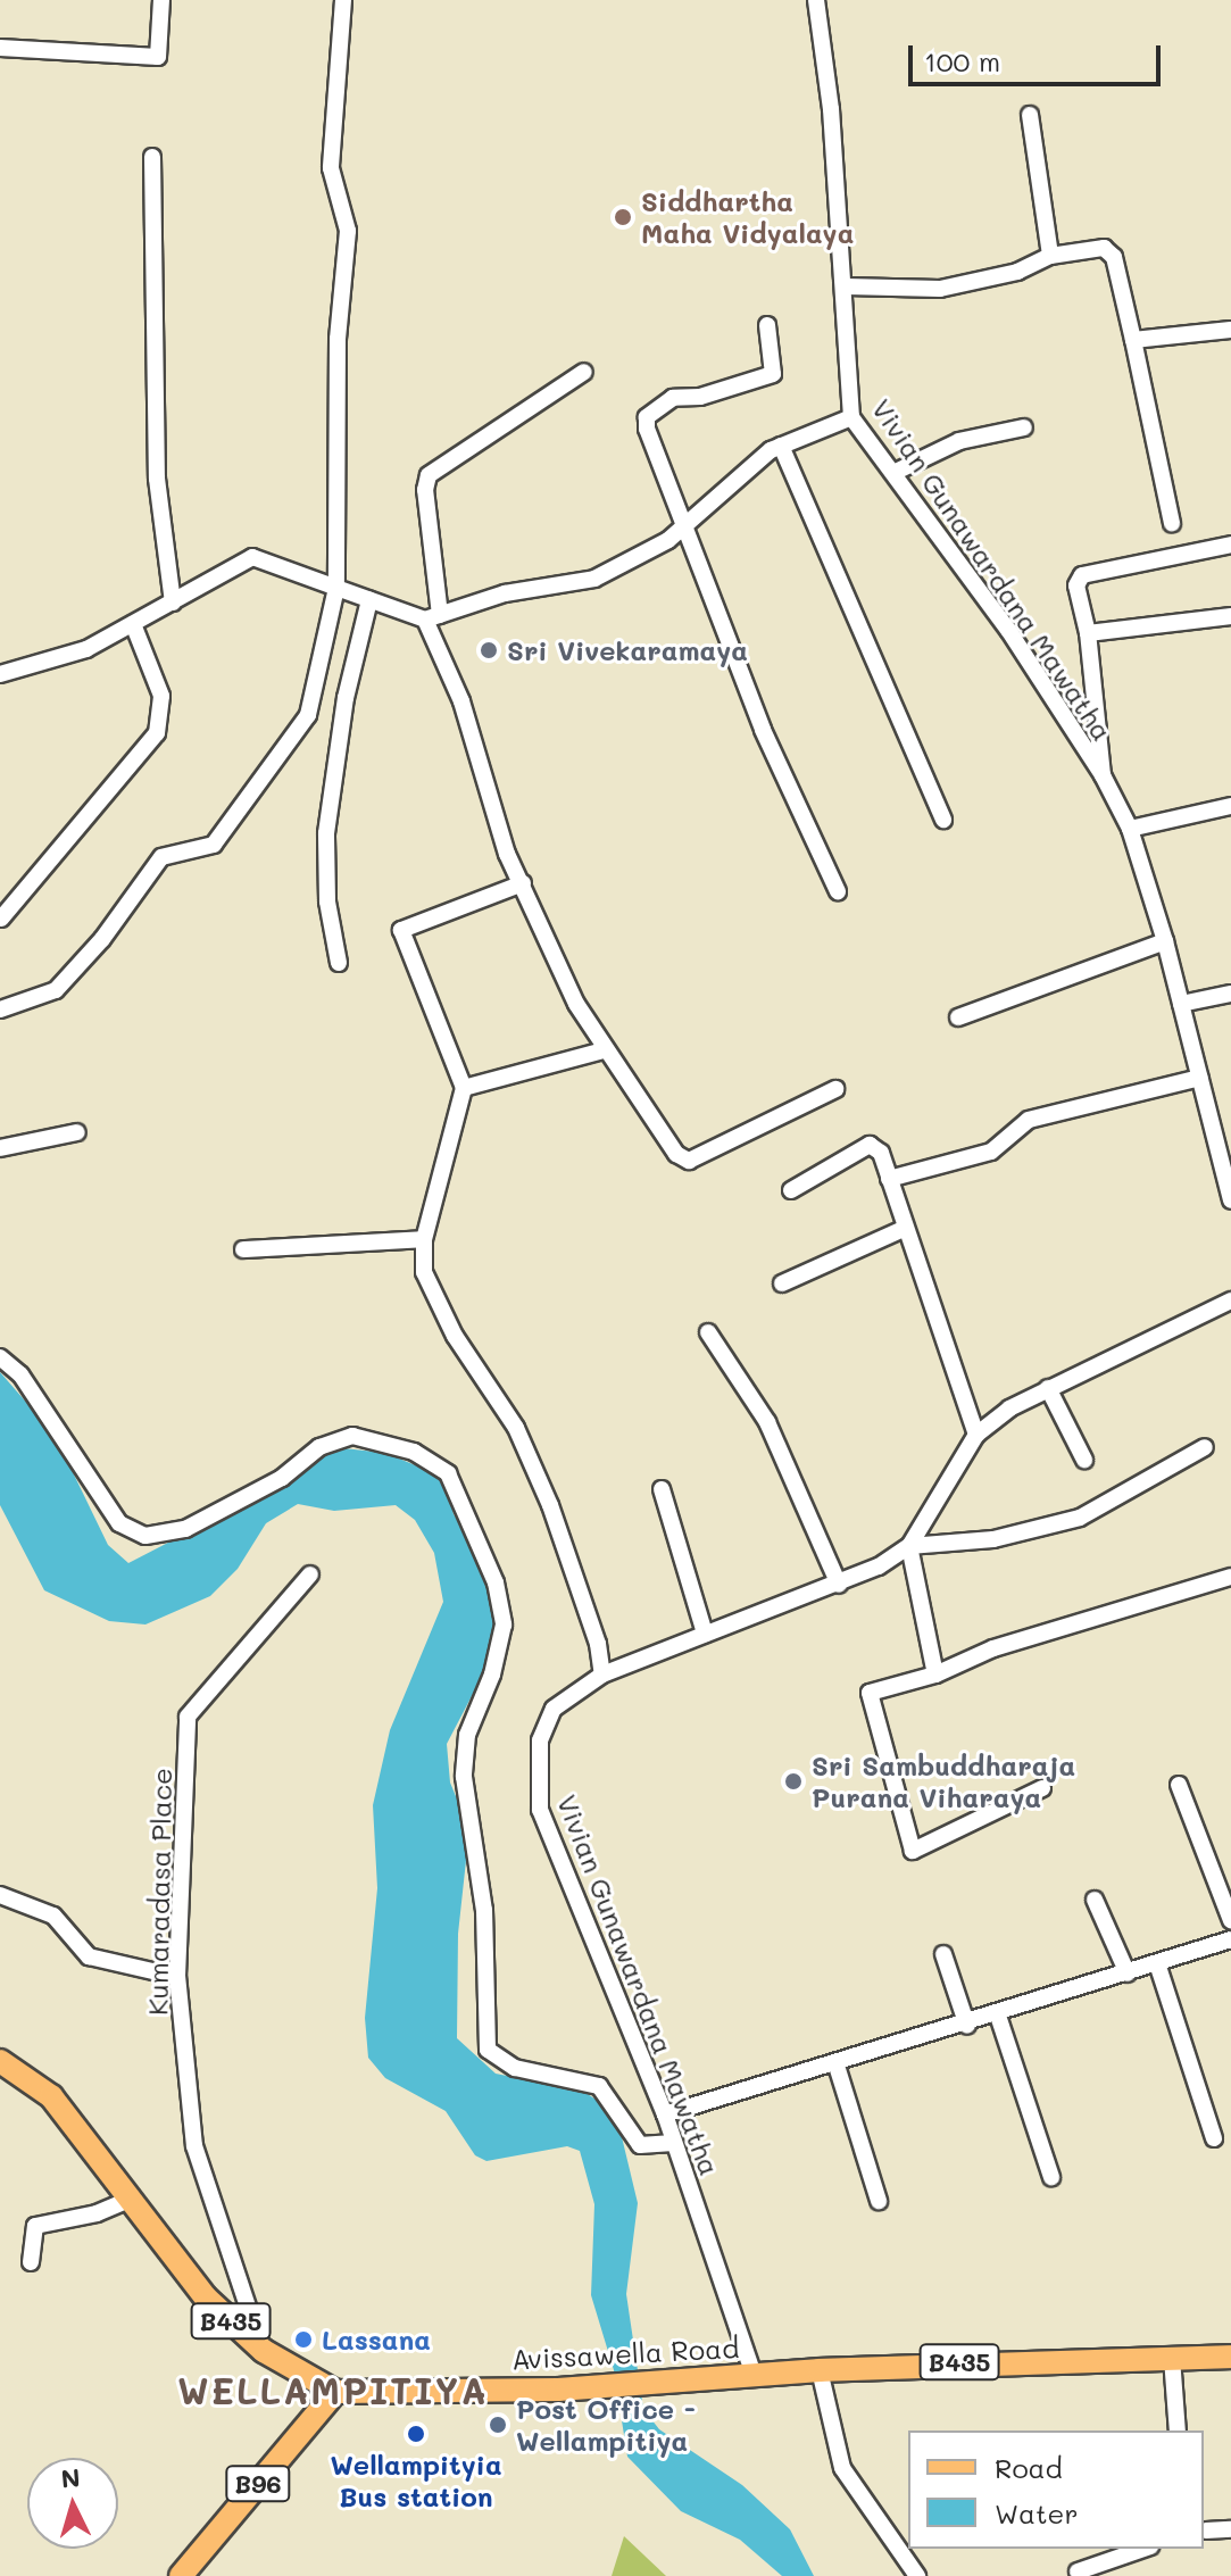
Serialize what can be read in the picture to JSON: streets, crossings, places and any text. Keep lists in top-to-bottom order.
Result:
{
  "streets": {
    "main road": ["B435", "Avissawella Road", "B96"],
    "street": ["Vivian Gunawardana Mawatha", "Kumaradasa Place"]
  },
  "crossings": [
    ["Vivian Gunawardana Mawatha", "Avissawella Road"],
    ["Kumaradasa Place", "B435"],
    ["B435", "Avissawella Road"],
    ["B435", "B96"],
    ["Avissawella Road", "B96"]
  ],
  "districts": ["WELLAMPITIYA"],
  "places": [
    "Siddhartha Maha Vidyalaya",
    "Sri Vivekaramaya",
    "Sri Sambuddharaja Purana Viharaya",
    "Lassana",
    "Post Office - Wellampitiya",
    "Wellampityia Bus station"
  ],
  "legend": ["Road", "Water"],
  "scale_bar": "100 m",
  "north": "top"
}
